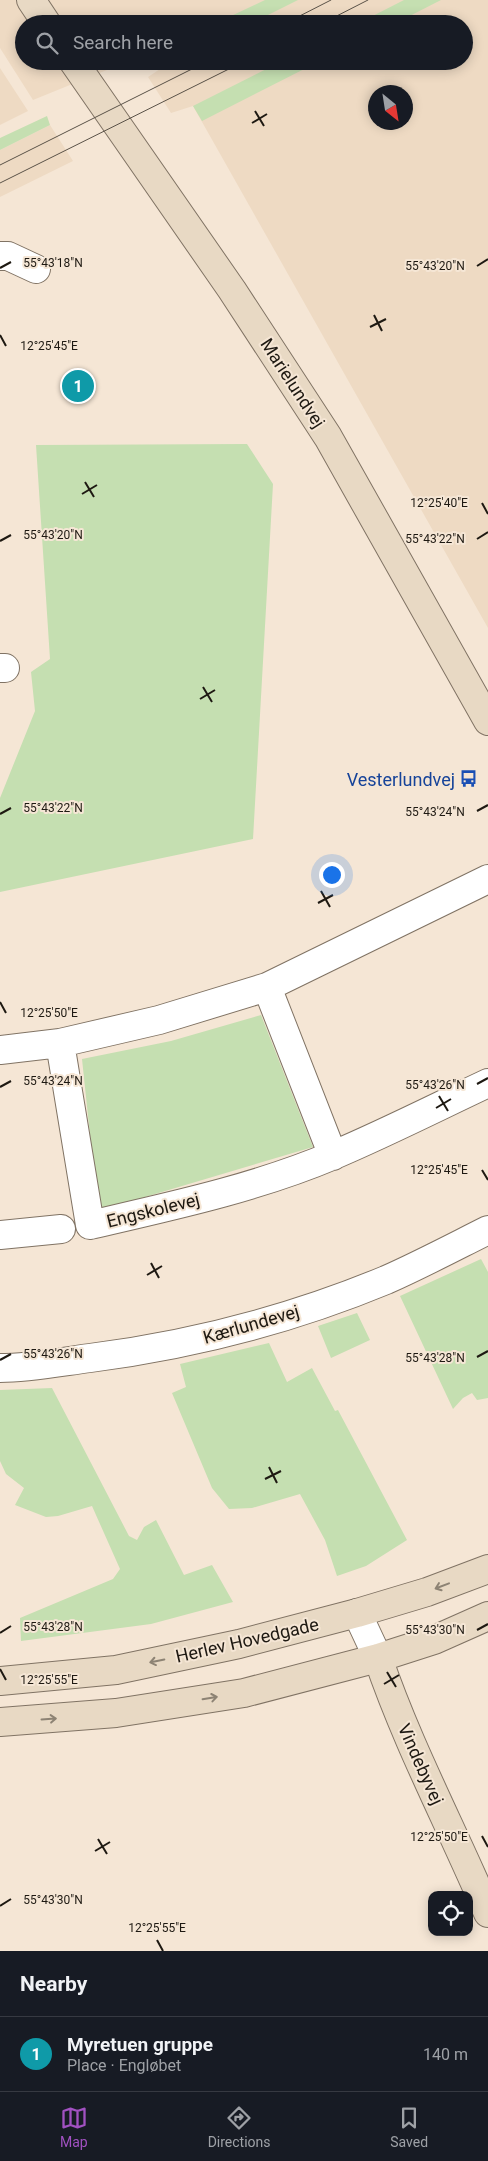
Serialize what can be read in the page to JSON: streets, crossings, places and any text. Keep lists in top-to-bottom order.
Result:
{
  "streets": {
    "street": [
      "Marielundvej",
      "Engskolevej",
      "Kærlundevej",
      "Herlev Hovedgade",
      "Vindebyvej"
    ]
  },
  "crossings": [
    ["Herlev Hovedgade", "Vindebyvej"]
  ],
  "places": {
    "bus stop": ["Vesterlundvej"]
  },
  "north": "bottom right",
  "page": {
    "search": "Search here",
    "pins": "1",
    "heading": "Nearby",
    "list": [
      {
        "mark": "1",
        "name": "Myretuen gruppe",
        "note": "Place · Engløbet",
        "value": "140 m"
      }
    ],
    "nav": ["Map", "Directions", "Saved"]
  },
  "coordinates": [
    "55°43'18\"N",
    "55°43'20\"N",
    "12°25'45\"E",
    "12°25'40\"E",
    "55°43'22\"N",
    "55°43'24\"N",
    "12°25'50\"E",
    "55°43'26\"N",
    "55°43'28\"N",
    "55°43'30\"N",
    "12°25'55\"E"
  ]
}
